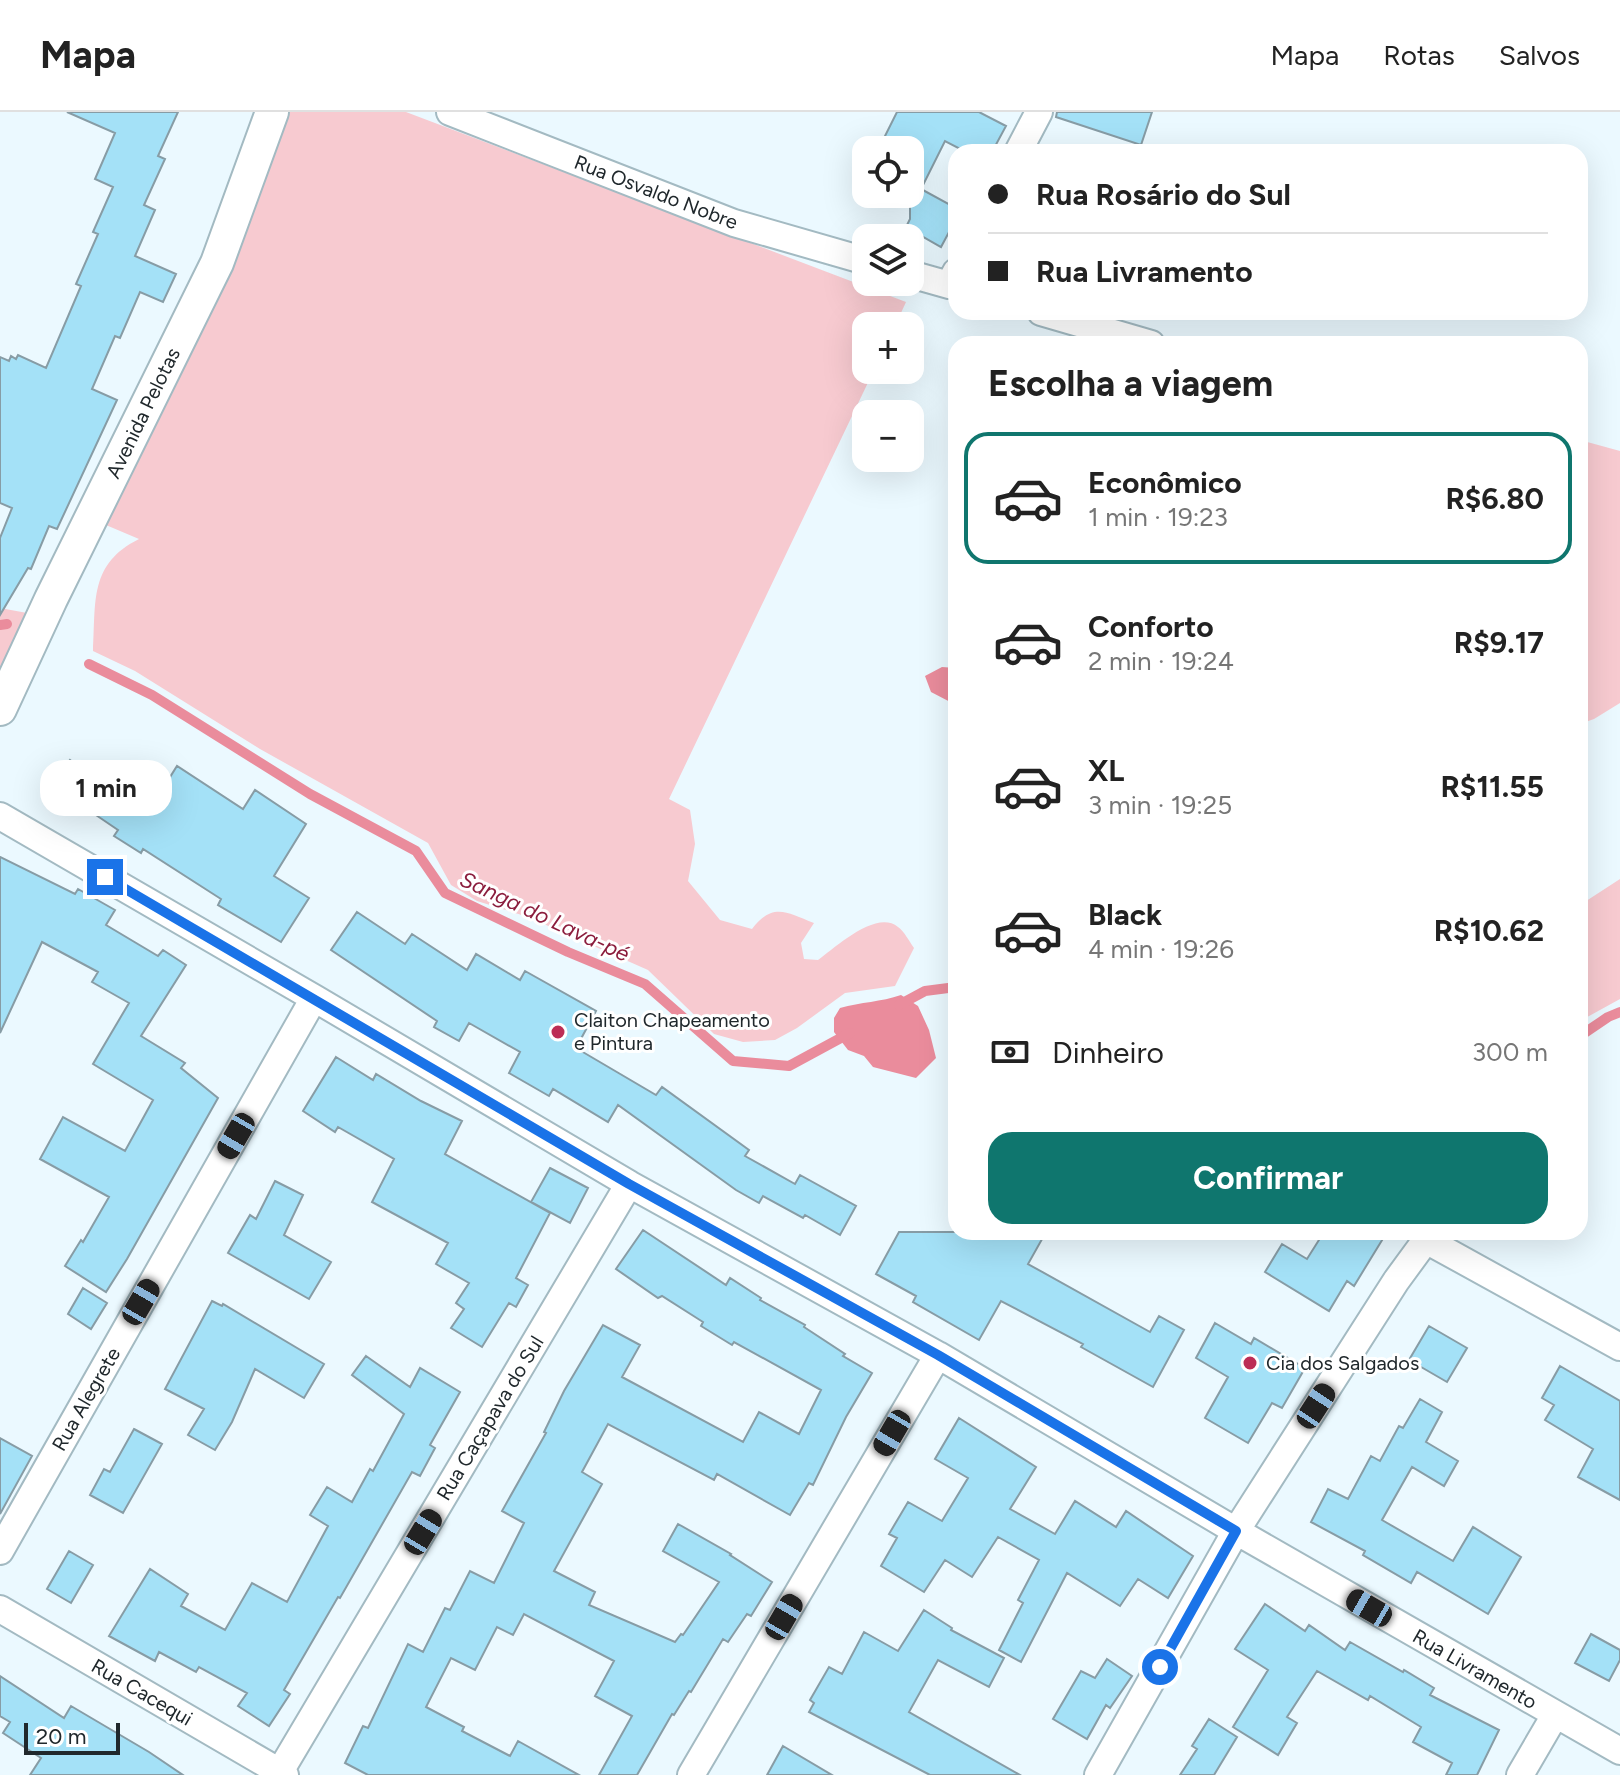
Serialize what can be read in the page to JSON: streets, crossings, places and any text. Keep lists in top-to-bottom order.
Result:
{
  "streets": {
    "street": [
      "Rua Osvaldo Nobre",
      "Avenida Pelotas",
      "Rua Alegrete",
      "Rua Caçapava do Sul",
      "Rua Livramento",
      "Rua Cacequi"
    ]
  },
  "crossings": [
    ["Rua Alegrete", "Rua Livramento"],
    ["Rua Caçapava do Sul", "Rua Livramento"],
    ["Rua Caçapava do Sul", "Rua Cacequi"]
  ],
  "water": ["Sanga do Lava-pé"],
  "places": ["Claiton Chapeamento e Pintura", "Cia dos Salgados"],
  "scale_bar": "20 m",
  "page": {
    "header": "Mapa",
    "nav": ["Mapa", "Rotas", "Salvos"],
    "map_buttons": ["+", "−"],
    "banner": ["Rua Rosário do Sul", "Rua Livramento"],
    "heading": "Escolha a viagem",
    "list": [
      {
        "name": "Econômico",
        "note": "1 min · 19:23",
        "value": "R$6.80"
      },
      {
        "name": "Conforto",
        "note": "2 min · 19:24",
        "value": "R$9.17"
      },
      {
        "name": "XL",
        "note": "3 min · 19:25",
        "value": "R$11.55"
      },
      {
        "name": "Black",
        "note": "4 min · 19:26",
        "value": "R$10.62"
      }
    ],
    "bubble": "1 min",
    "pay": ["Dinheiro", "300 m"],
    "buttons": "Confirmar",
    "scale": "20 m"
  }
}
